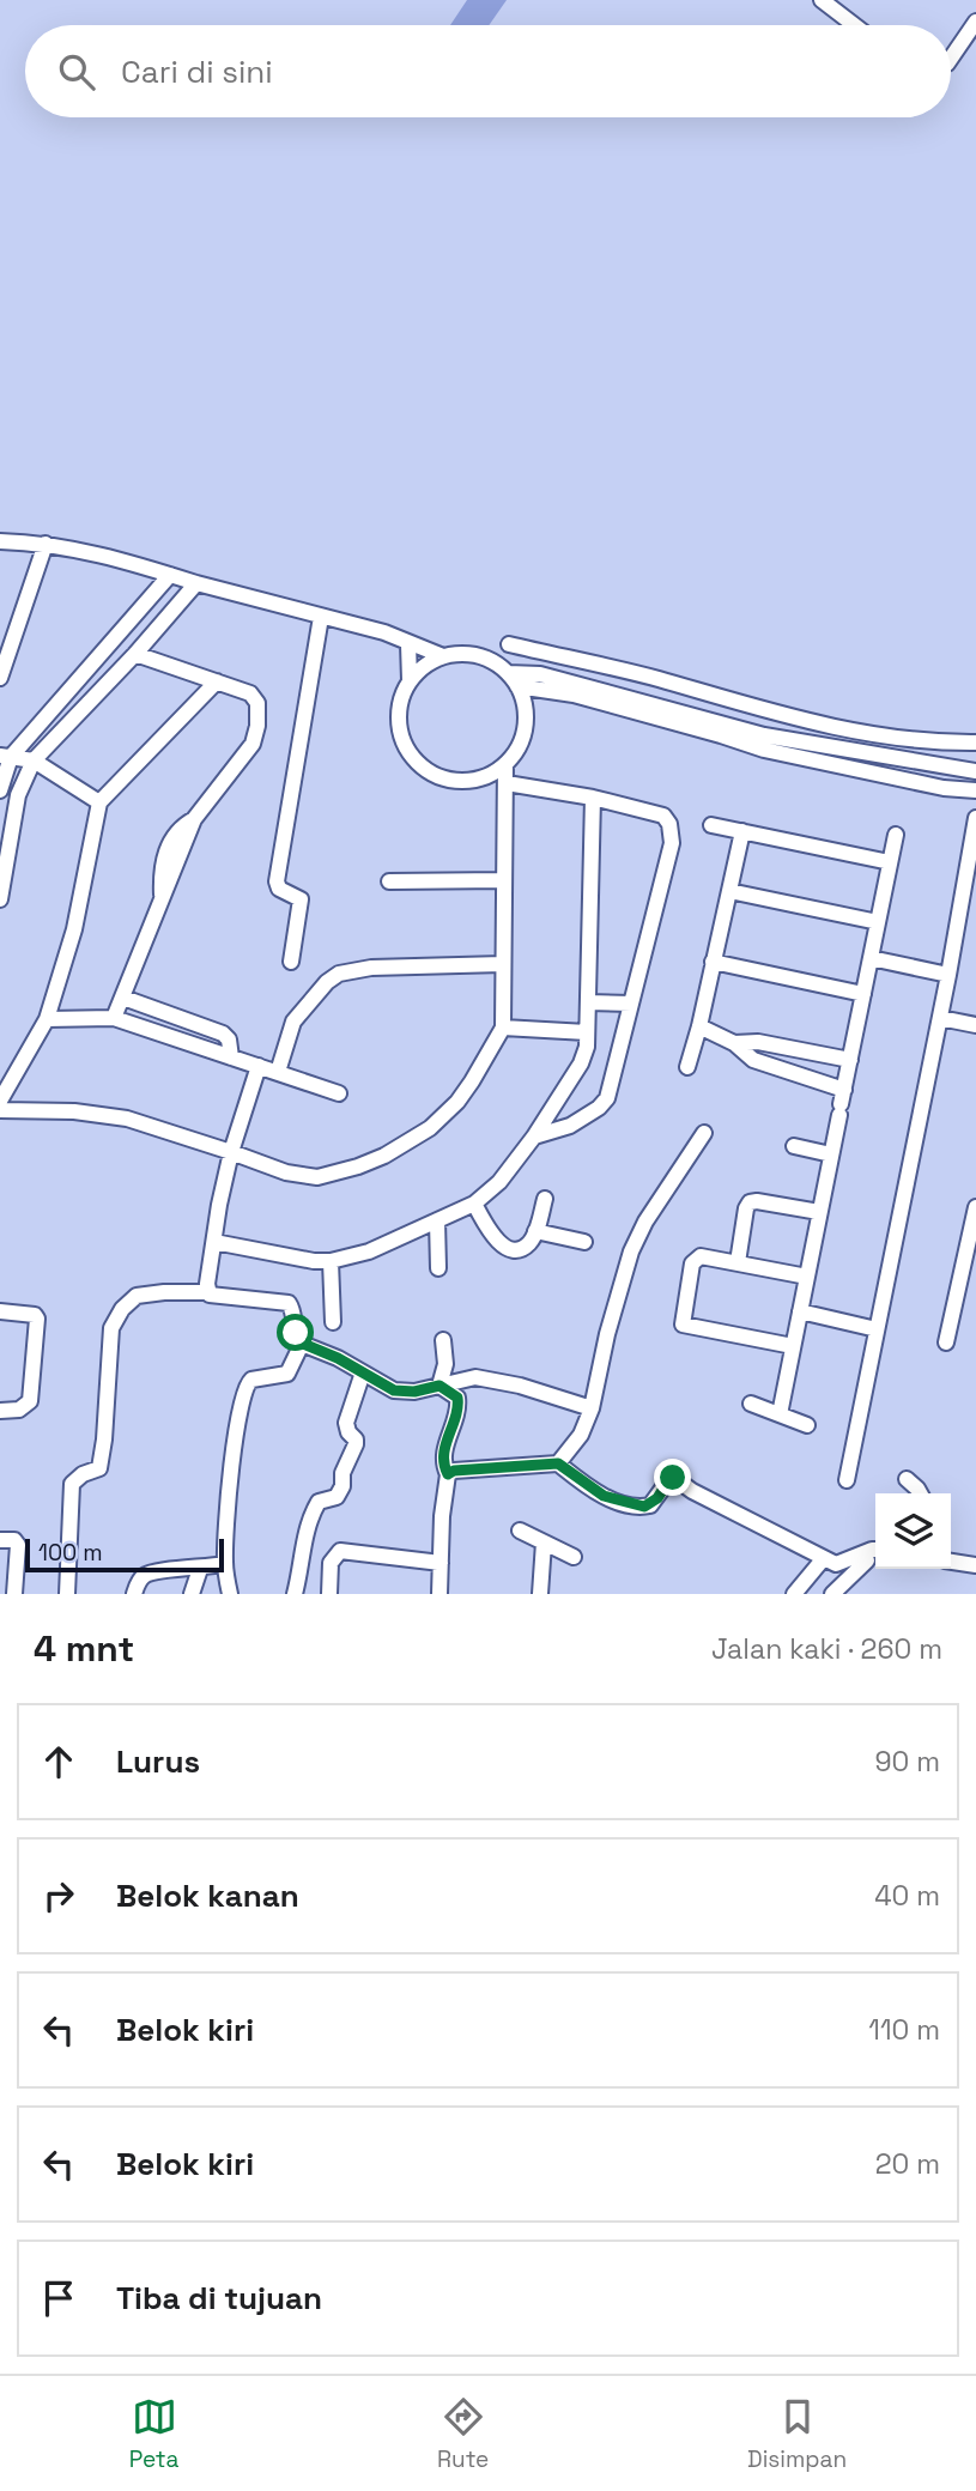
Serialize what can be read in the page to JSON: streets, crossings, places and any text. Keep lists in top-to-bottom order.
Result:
{
  "scale_bar": "100 m",
  "page": {
    "search": "Cari di sini",
    "scale": "100 m",
    "heading": ["4 mnt", "Jalan kaki · 260 m"],
    "list": [
      ["Lurus", "90 m"],
      ["Belok kanan", "40 m"],
      ["Belok kiri", "110 m"],
      ["Belok kiri", "20 m"],
      "Tiba di tujuan"
    ],
    "nav": ["Peta", "Rute", "Disimpan"]
  }
}
